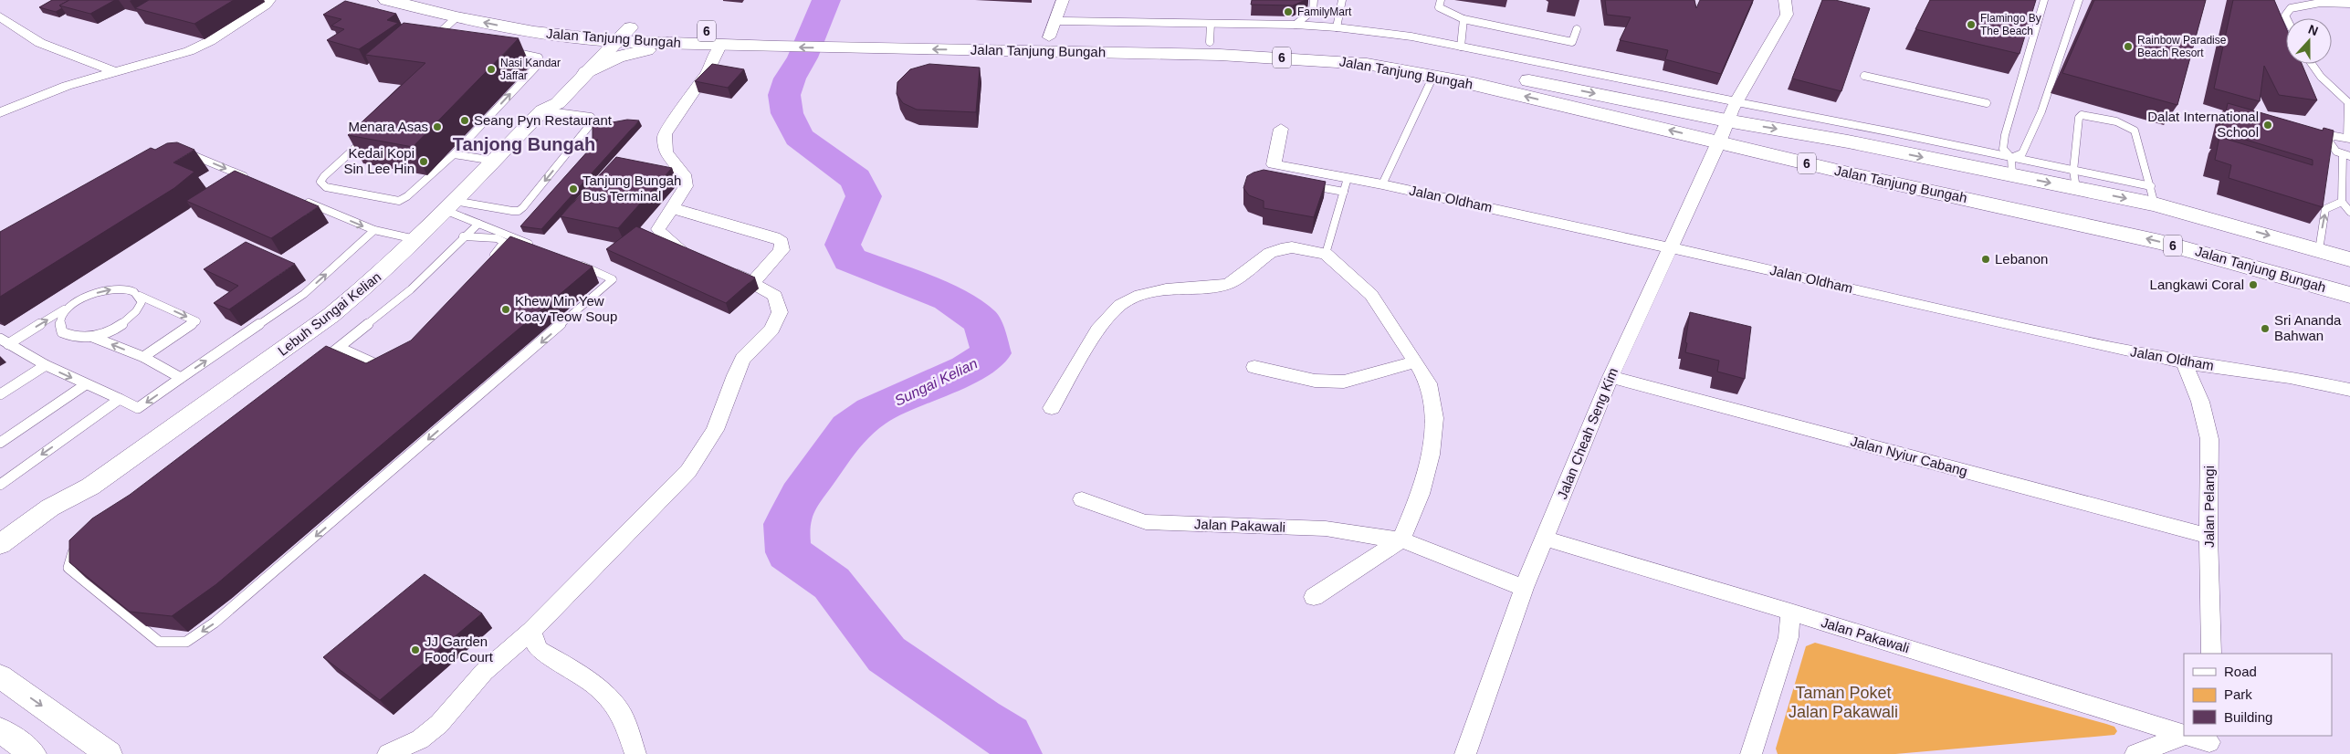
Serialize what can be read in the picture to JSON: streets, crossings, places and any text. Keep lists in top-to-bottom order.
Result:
{
  "streets": {
    "main road": ["6", "Jalan Tanjung Bungah"],
    "street": [
      "Jalan Oldham",
      "Lebuh Sungai Kelian",
      "Jalan Cheah Seng Kim",
      "Jalan Nyiur Cabang",
      "Jalan Pelangi",
      "Jalan Pakawali"
    ]
  },
  "crossings": [
    ["Jalan Tanjung Bungah", "Lebuh Sungai Kelian"],
    ["Jalan Tanjung Bungah", "Jalan Cheah Seng Kim"],
    ["Jalan Oldham", "Jalan Cheah Seng Kim"],
    ["Jalan Oldham", "Jalan Pelangi"],
    ["Jalan Cheah Seng Kim", "Jalan Nyiur Cabang"],
    ["Jalan Cheah Seng Kim", "Jalan Pakawali"],
    ["Jalan Nyiur Cabang", "Jalan Pelangi"]
  ],
  "districts": ["Tanjong Bungah"],
  "water": ["Sungai Kelian"],
  "parks": ["Taman Poket Jalan Pakawali"],
  "places": [
    "FamilyMart",
    "Flamingo By The Beach",
    "Rainbow Paradise Beach Resort",
    "Nasi Kandar Jaffar",
    "Seang Pyn Restaurant",
    "Dalat International School",
    "Menara Asas",
    "Kedai Kopi Sin Lee Hin",
    "Tanjung Bungah Bus Terminal",
    "Lebanon",
    "Langkawi Coral",
    "Khew Min Yew Koay Teow Soup",
    "Sri Ananda Bahwan",
    "JJ Garden Food Court"
  ],
  "legend": ["Road", "Park", "Building"],
  "north": "top"
}
